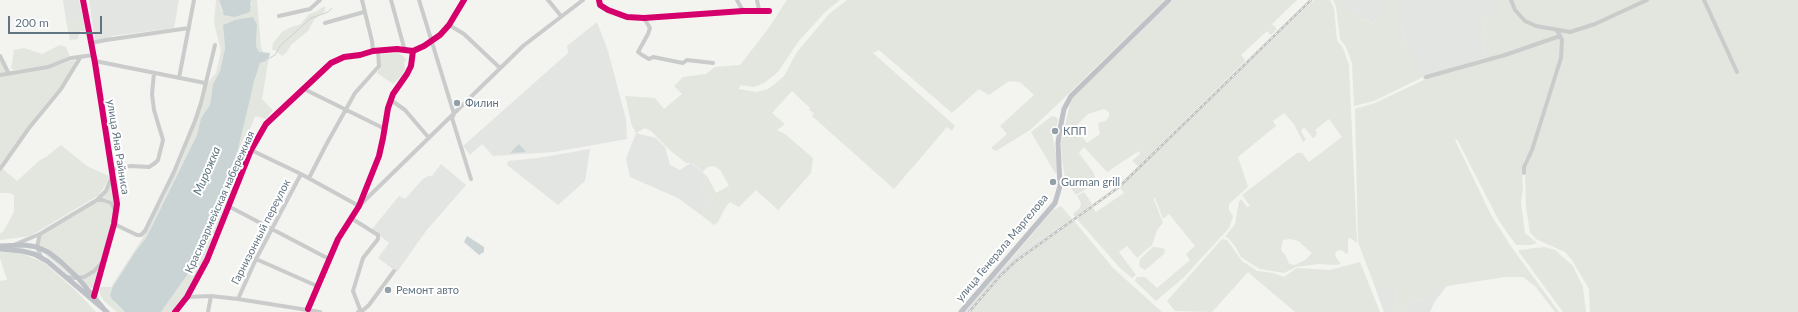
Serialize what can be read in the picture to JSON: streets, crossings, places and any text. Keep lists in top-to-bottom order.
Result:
{
  "streets": {
    "main road": ["улица Генерала Маргелова"],
    "street": ["улица Яна Райниса", "Красноармейская набережная", "Гарнизонный переулок"]
  },
  "water": ["Мирожка"],
  "places": [
    "Филин",
    "КПП",
    "Gurman grill",
    "Ремонт авто"
  ],
  "scale_bar": "200 m"
}
